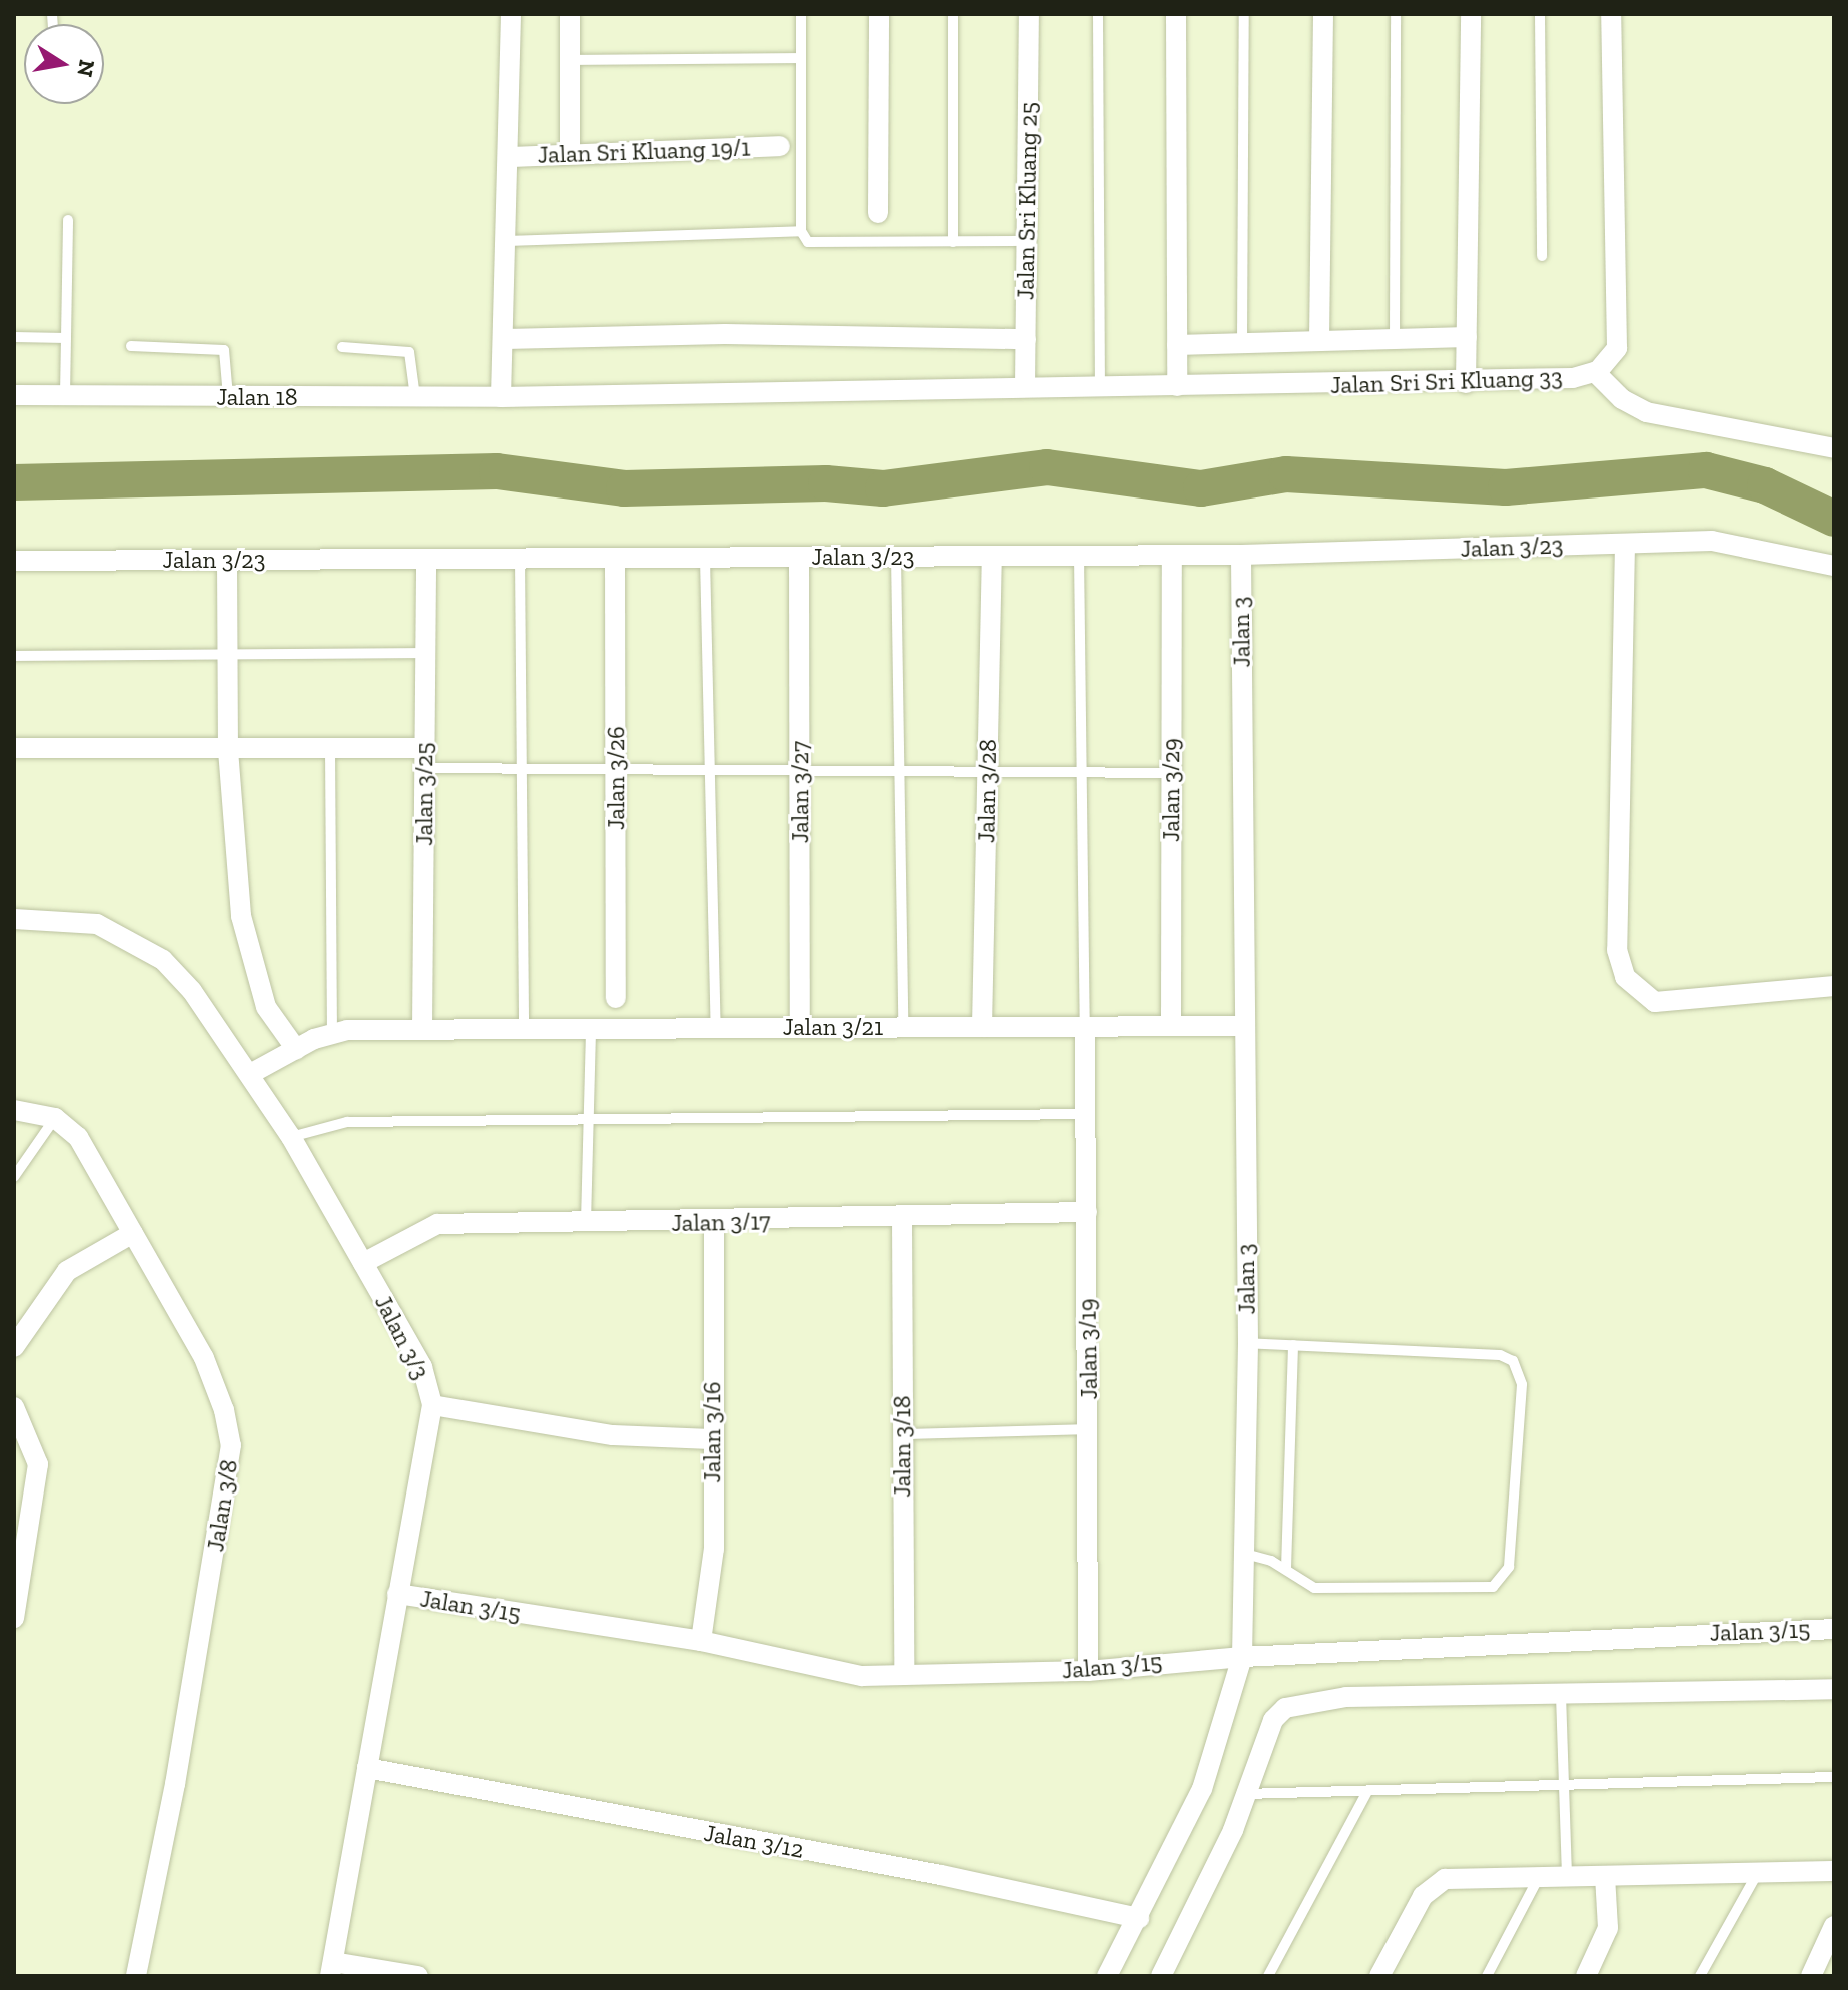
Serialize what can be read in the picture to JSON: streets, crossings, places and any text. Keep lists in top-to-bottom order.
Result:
{
  "streets": {
    "street": [
      "Jalan Sri Kluang 19/1",
      "Jalan Sri Kluang 25",
      "Jalan Sri Sri Kluang 33",
      "Jalan 18",
      "Jalan 3/23",
      "Jalan 3",
      "Jalan 3/26",
      "Jalan 3/29",
      "Jalan 3/28",
      "Jalan 3/27",
      "Jalan 3/25",
      "Jalan 3/21",
      "Jalan 3/17",
      "Jalan 3/3",
      "Jalan 3/19",
      "Jalan 3/16",
      "Jalan 3/18",
      "Jalan 3/8",
      "Jalan 3/15",
      "Jalan 3/12"
    ]
  },
  "crossings": [
    ["Jalan Sri Kluang 25", "Jalan Sri Sri Kluang 33"],
    ["Jalan Sri Sri Kluang 33", "Jalan 18"],
    ["Jalan 3/23", "Jalan 3"],
    ["Jalan 3/23", "Jalan 3/26"],
    ["Jalan 3/23", "Jalan 3/29"],
    ["Jalan 3/23", "Jalan 3/28"],
    ["Jalan 3/23", "Jalan 3/27"],
    ["Jalan 3/23", "Jalan 3/25"],
    ["Jalan 3", "Jalan 3/21"],
    ["Jalan 3", "Jalan 3/15"],
    ["Jalan 3", "Jalan 3/12"],
    ["Jalan 3/29", "Jalan 3/21"],
    ["Jalan 3/28", "Jalan 3/21"],
    ["Jalan 3/27", "Jalan 3/21"],
    ["Jalan 3/25", "Jalan 3/21"],
    ["Jalan 3/21", "Jalan 3/19"],
    ["Jalan 3/17", "Jalan 3/3"],
    ["Jalan 3/17", "Jalan 3/19"],
    ["Jalan 3/17", "Jalan 3/16"],
    ["Jalan 3/17", "Jalan 3/18"],
    ["Jalan 3/3", "Jalan 3/15"],
    ["Jalan 3/3", "Jalan 3/12"],
    ["Jalan 3/19", "Jalan 3/15"],
    ["Jalan 3/16", "Jalan 3/15"],
    ["Jalan 3/18", "Jalan 3/15"]
  ],
  "north": "right"
}
